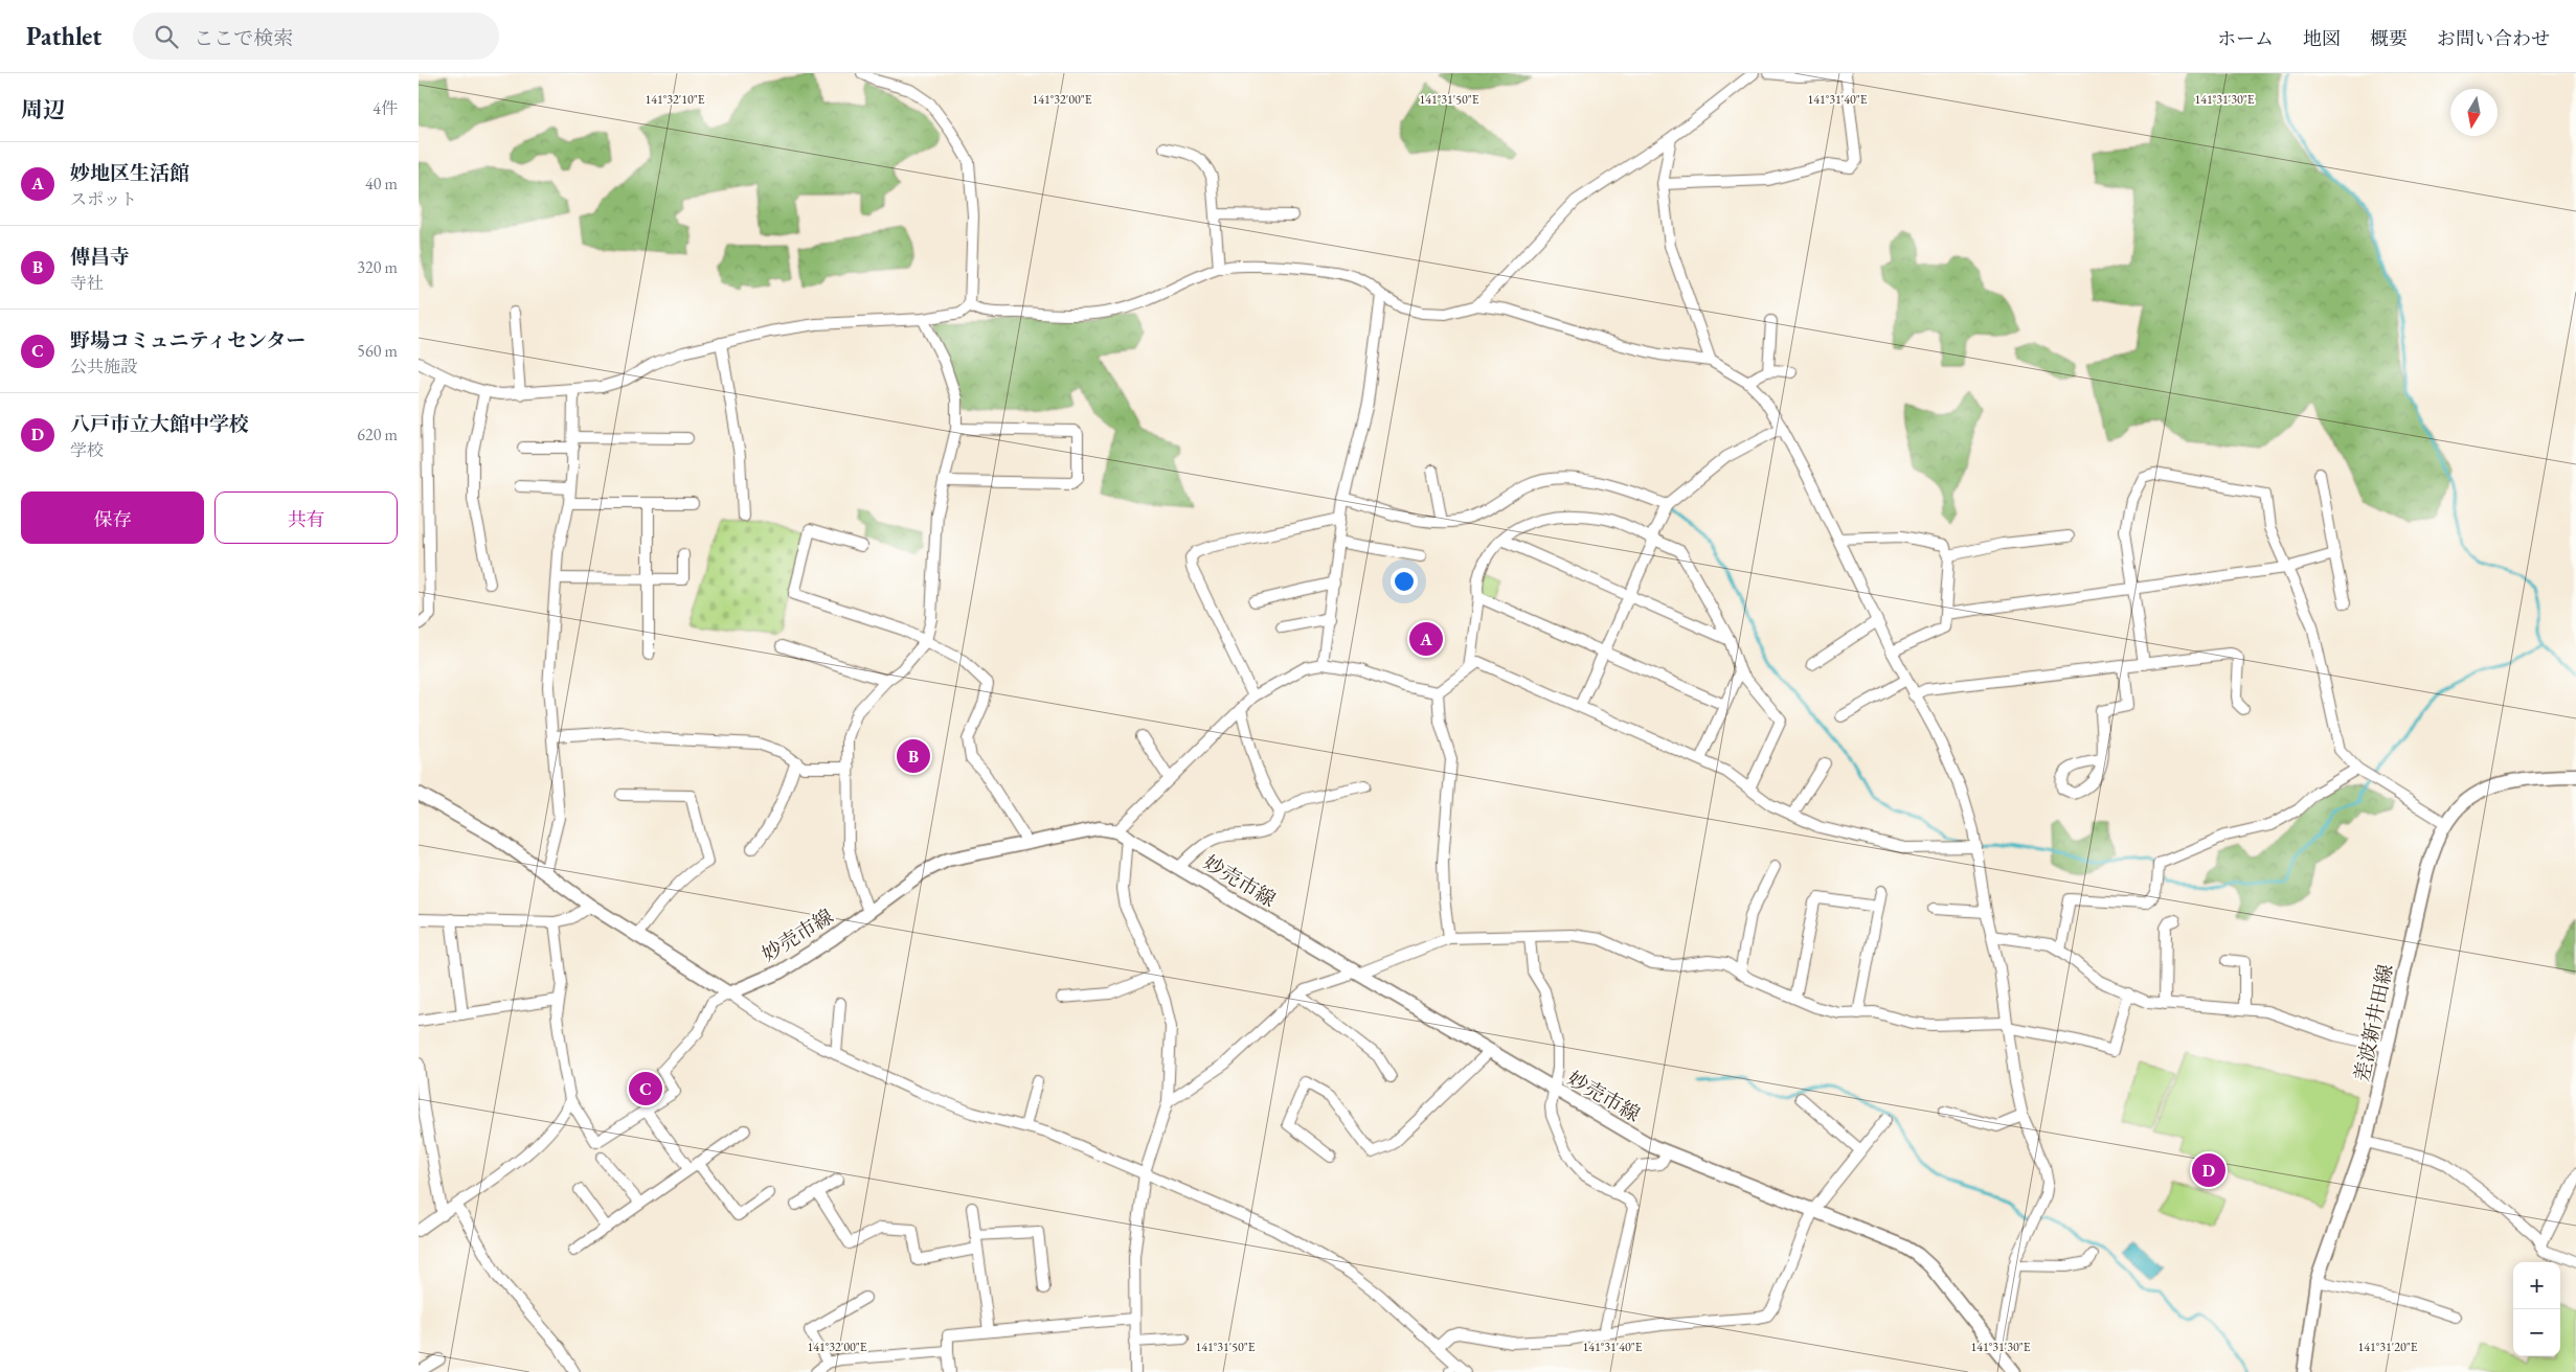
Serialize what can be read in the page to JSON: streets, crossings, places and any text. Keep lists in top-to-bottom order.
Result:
{
  "streets": {
    "main road": ["妙売市線", "差波新井田線"]
  },
  "north": "bottom",
  "page": {
    "header": "Pathlet",
    "search": "ここで検索",
    "nav": [
      "ホーム",
      "地図",
      "概要",
      "お問い合わせ"
    ],
    "heading": ["周辺", "4件"],
    "list": [
      {
        "mark": "A",
        "name": "妙地区生活館",
        "note": "スポット",
        "value": "40 m"
      },
      {
        "mark": "B",
        "name": "傳昌寺",
        "note": "寺社",
        "value": "320 m"
      },
      {
        "mark": "C",
        "name": "野場コミュニティセンター",
        "note": "公共施設",
        "value": "560 m"
      },
      {
        "mark": "D",
        "name": "八戸市立大館中学校",
        "note": "学校",
        "value": "620 m"
      }
    ],
    "buttons": ["保存", "共有"],
    "pins": [
      "A",
      "B",
      "C",
      "D"
    ],
    "map_buttons": ["+", "−"]
  },
  "coordinates": [
    "141°32'10\"E",
    "141°32'00\"E",
    "141°31'50\"E",
    "141°31'40\"E",
    "141°31'30\"E",
    "141°31'20\"E"
  ]
}
